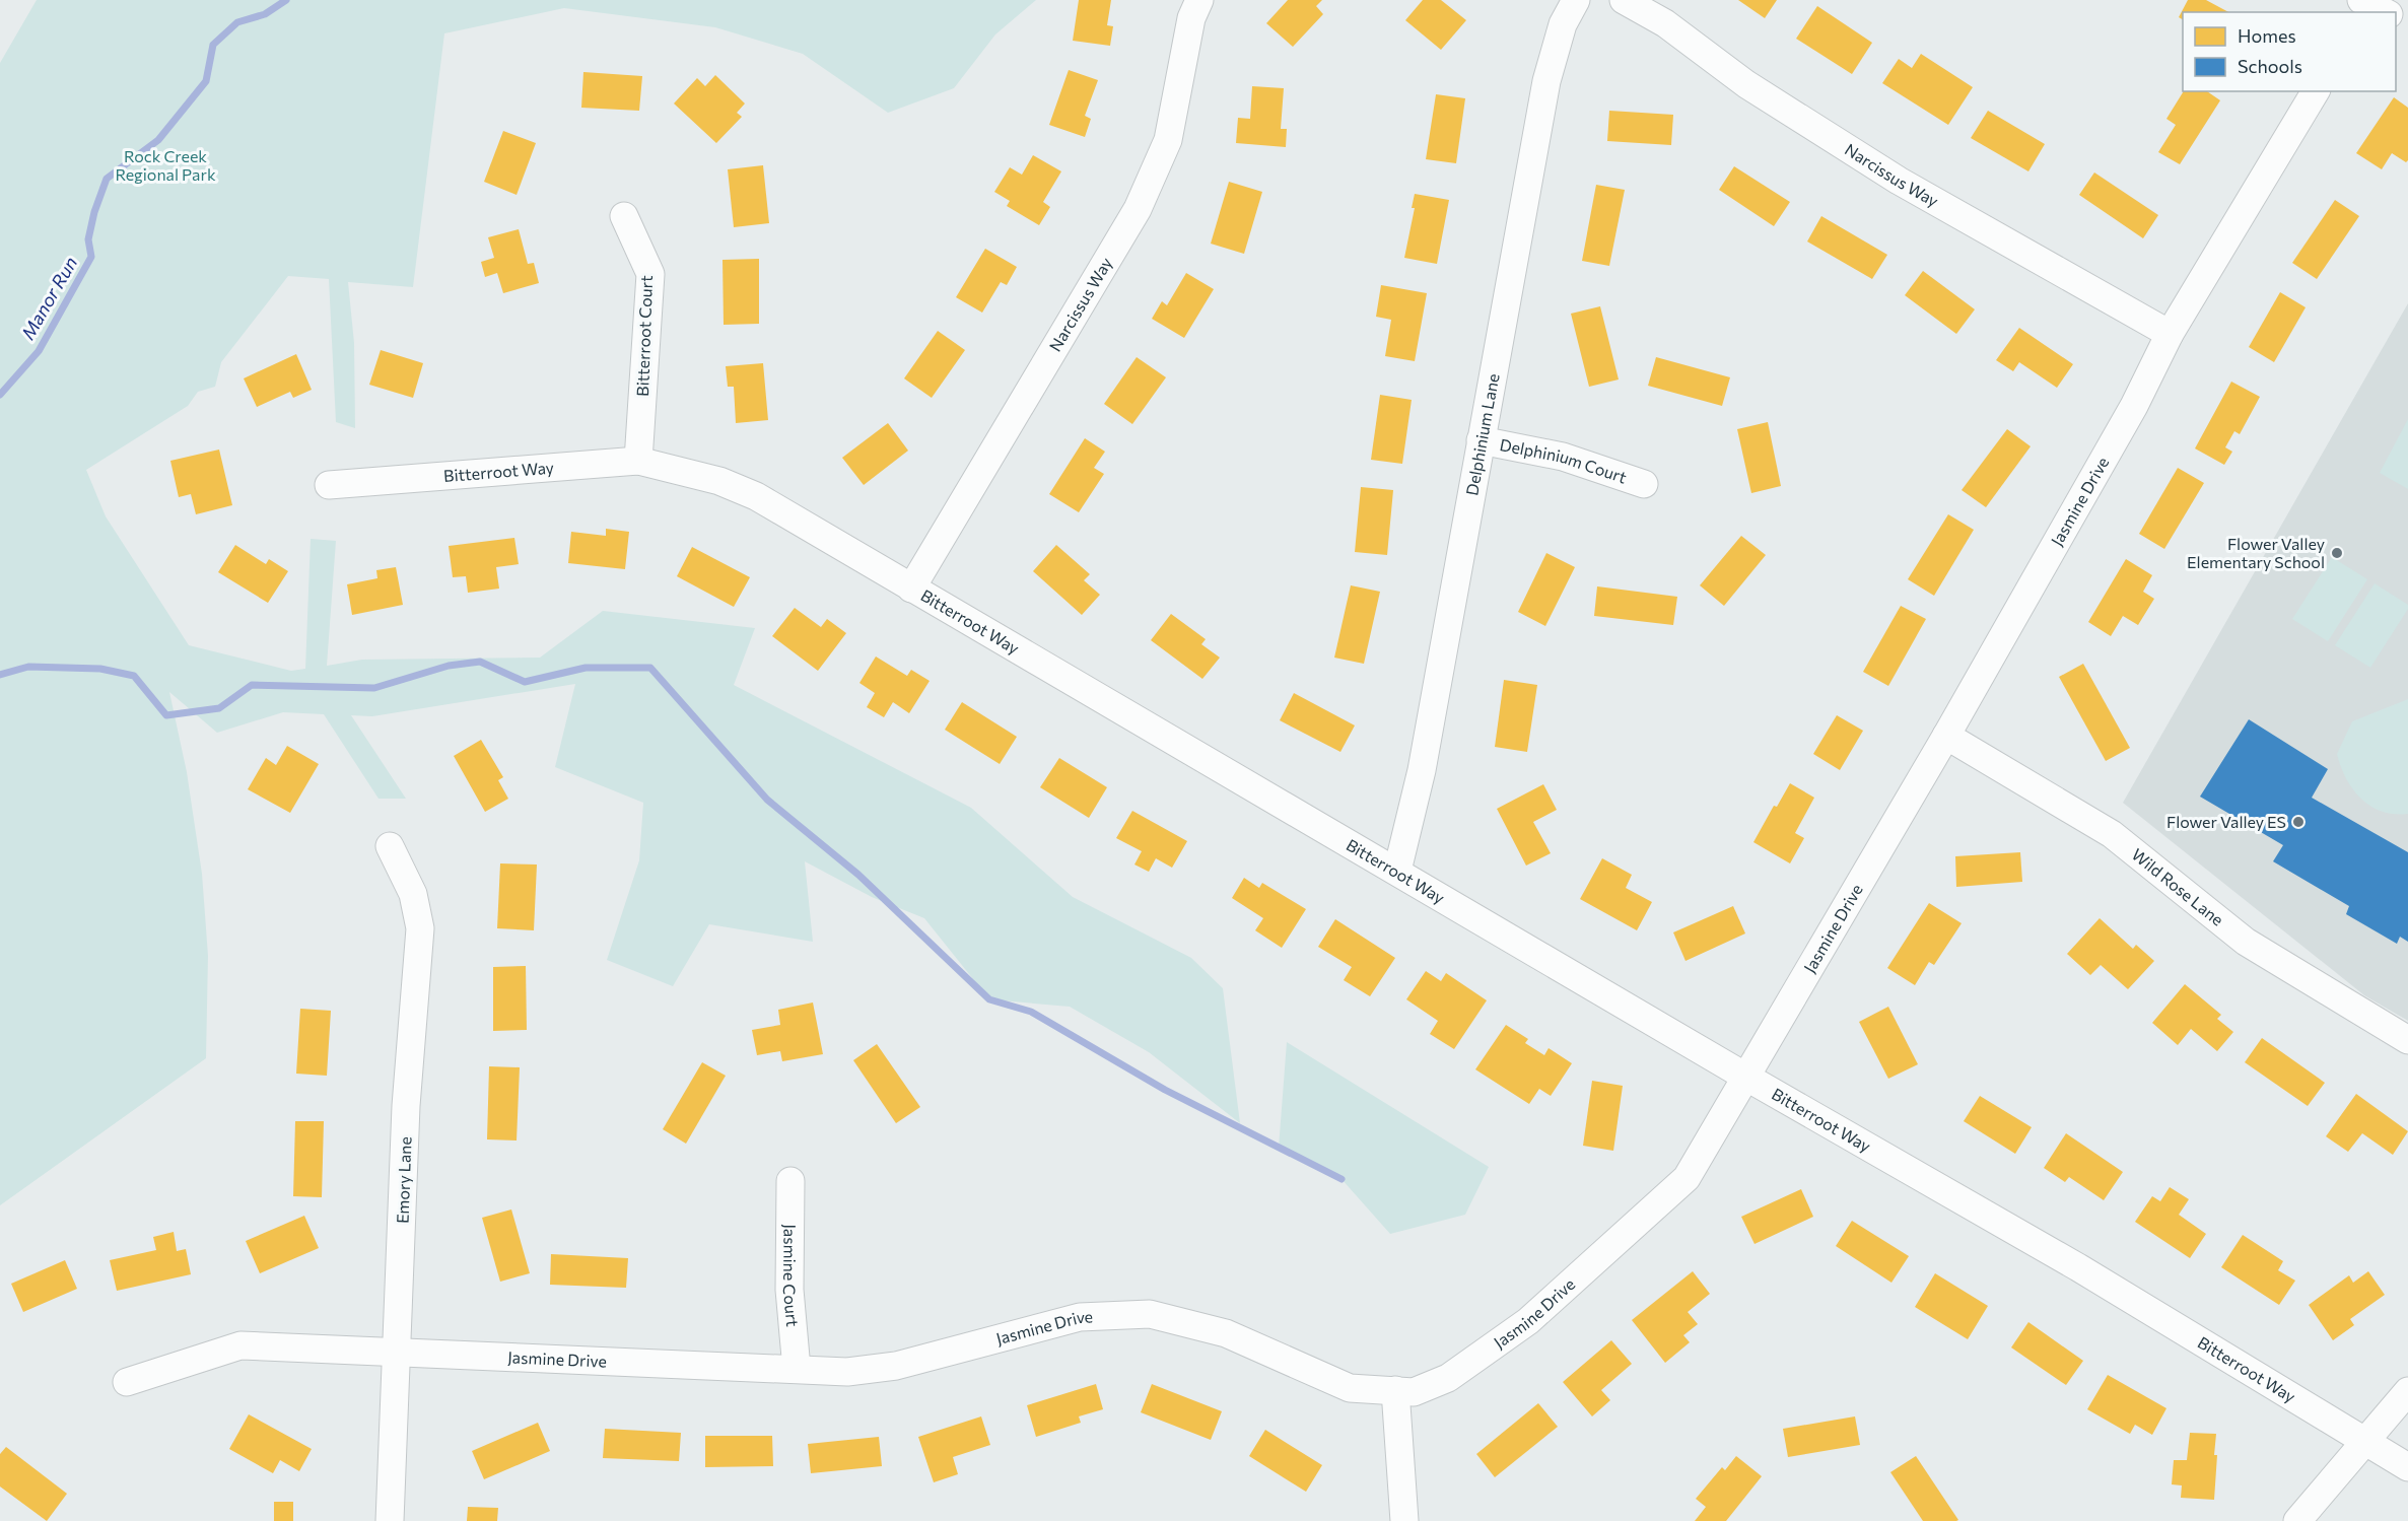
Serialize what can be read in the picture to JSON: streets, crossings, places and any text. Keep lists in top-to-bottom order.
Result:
{
  "streets": {
    "street": [
      "Narcissus Way",
      "Bitterroot Court",
      "Delphinium Lane",
      "Delphinium Court",
      "Bitterroot Way",
      "Jasmine Drive",
      "Wild Rose Lane",
      "Emory Lane",
      "Jasmine Court"
    ]
  },
  "crossings": [
    ["Narcissus Way", "Bitterroot Way"],
    ["Narcissus Way", "Jasmine Drive"],
    ["Bitterroot Court", "Bitterroot Way"],
    ["Delphinium Lane", "Delphinium Court"],
    ["Delphinium Lane", "Bitterroot Way"],
    ["Bitterroot Way", "Jasmine Drive"],
    ["Jasmine Drive", "Wild Rose Lane"],
    ["Jasmine Drive", "Emory Lane"],
    ["Jasmine Drive", "Jasmine Court"]
  ],
  "water": ["Manor Run"],
  "parks": ["Rock Creek Regional Park"],
  "places": ["Flower Valley Elementary School", "Flower Valley ES"],
  "legend": ["Homes", "Schools"]
}
